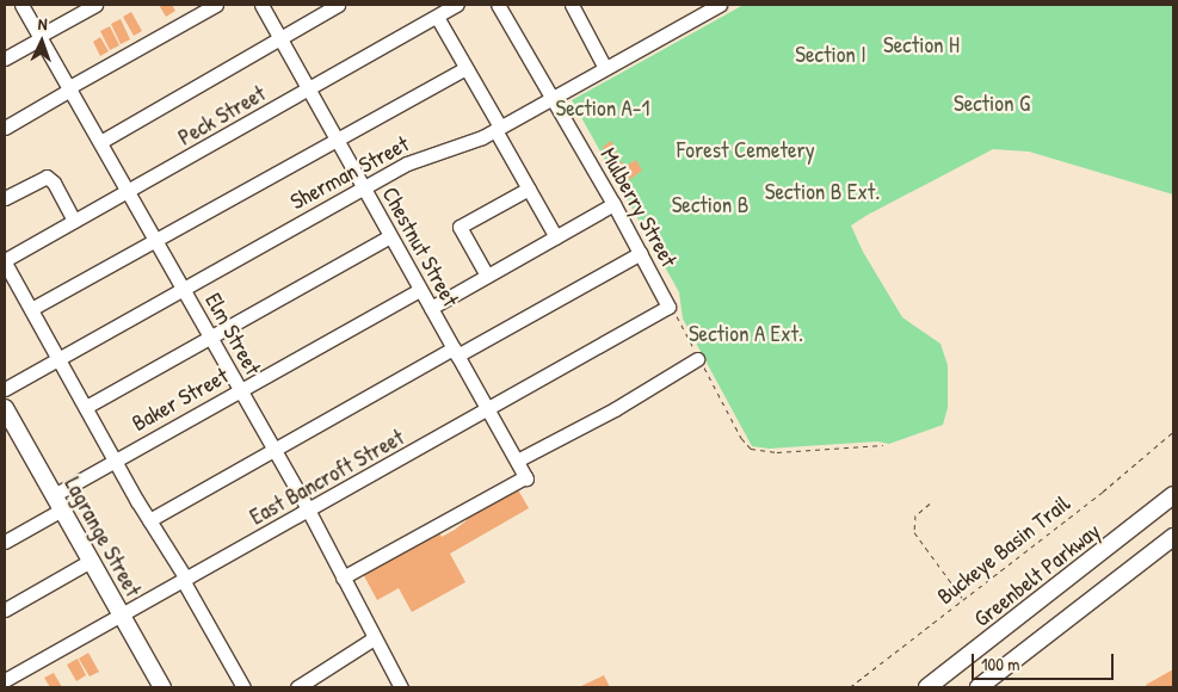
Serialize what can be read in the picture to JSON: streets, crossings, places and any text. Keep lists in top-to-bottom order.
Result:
{
  "streets": {
    "main road": ["Lagrange Street", "Greenbelt Parkway"],
    "street": [
      "Peck Street",
      "Sherman Street",
      "Mulberry Street",
      "Chestnut Street",
      "Elm Street",
      "Baker Street",
      "East Bancroft Street"
    ],
    "path": ["Buckeye Basin Trail"]
  },
  "crossings": [
    ["Peck Street", "Chestnut Street"],
    ["Peck Street", "Elm Street"],
    ["Sherman Street", "Mulberry Street"],
    ["Sherman Street", "Chestnut Street"],
    ["Sherman Street", "Elm Street"],
    ["Mulberry Street", "East Bancroft Street"],
    ["Chestnut Street", "Elm Street"],
    ["Chestnut Street", "Baker Street"],
    ["Chestnut Street", "East Bancroft Street"],
    ["Elm Street", "Baker Street"],
    ["Elm Street", "East Bancroft Street"],
    ["Baker Street", "Lagrange Street"],
    ["East Bancroft Street", "Lagrange Street"]
  ],
  "parks": [
    "Section H",
    "Section I",
    "Section G",
    "Section A-1",
    "Forest Cemetery",
    "Section B Ext.",
    "Section B",
    "Section A Ext."
  ],
  "scale_bar": "100 m",
  "north": "top"
}
